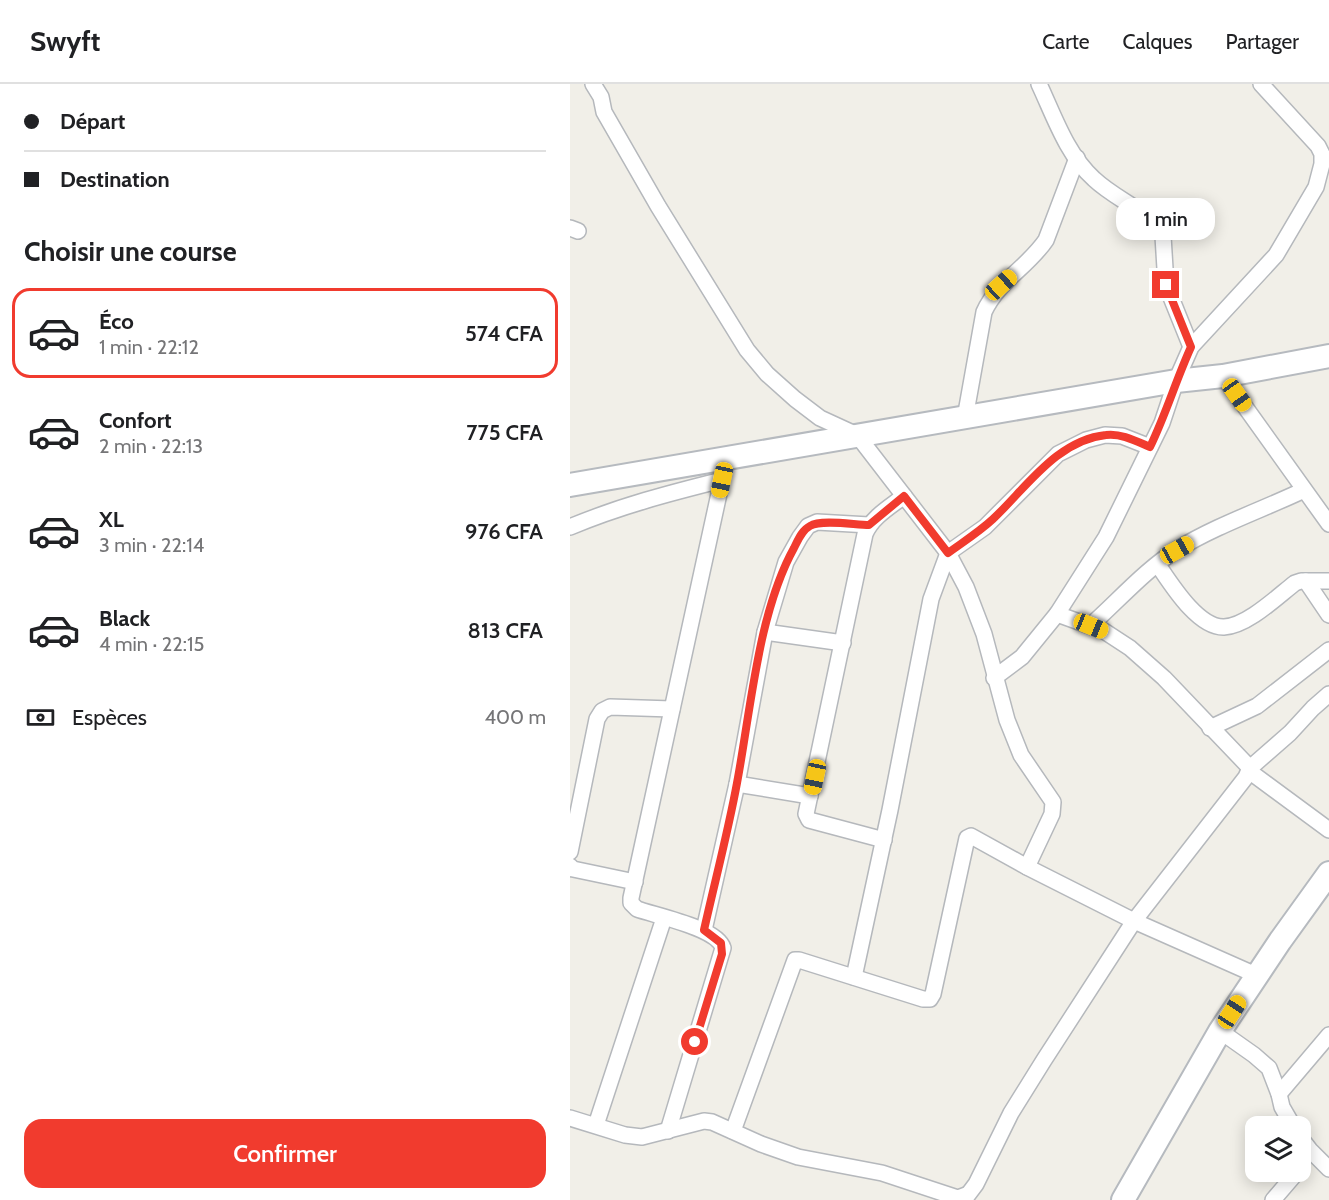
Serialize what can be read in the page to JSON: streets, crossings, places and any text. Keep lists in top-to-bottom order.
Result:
{
  "page": {
    "header": "Swyft",
    "nav": ["Carte", "Calques", "Partager"],
    "banner": ["Départ", "Destination"],
    "bubble": "1 min",
    "heading": "Choisir une course",
    "list": [
      {
        "name": "Éco",
        "note": "1 min · 22:12",
        "value": "574 CFA"
      },
      {
        "name": "Confort",
        "note": "2 min · 22:13",
        "value": "775 CFA"
      },
      {
        "name": "XL",
        "note": "3 min · 22:14",
        "value": "976 CFA"
      },
      {
        "name": "Black",
        "note": "4 min · 22:15",
        "value": "813 CFA"
      }
    ],
    "pay": ["Espèces", "400 m"],
    "buttons": "Confirmer"
  }
}
